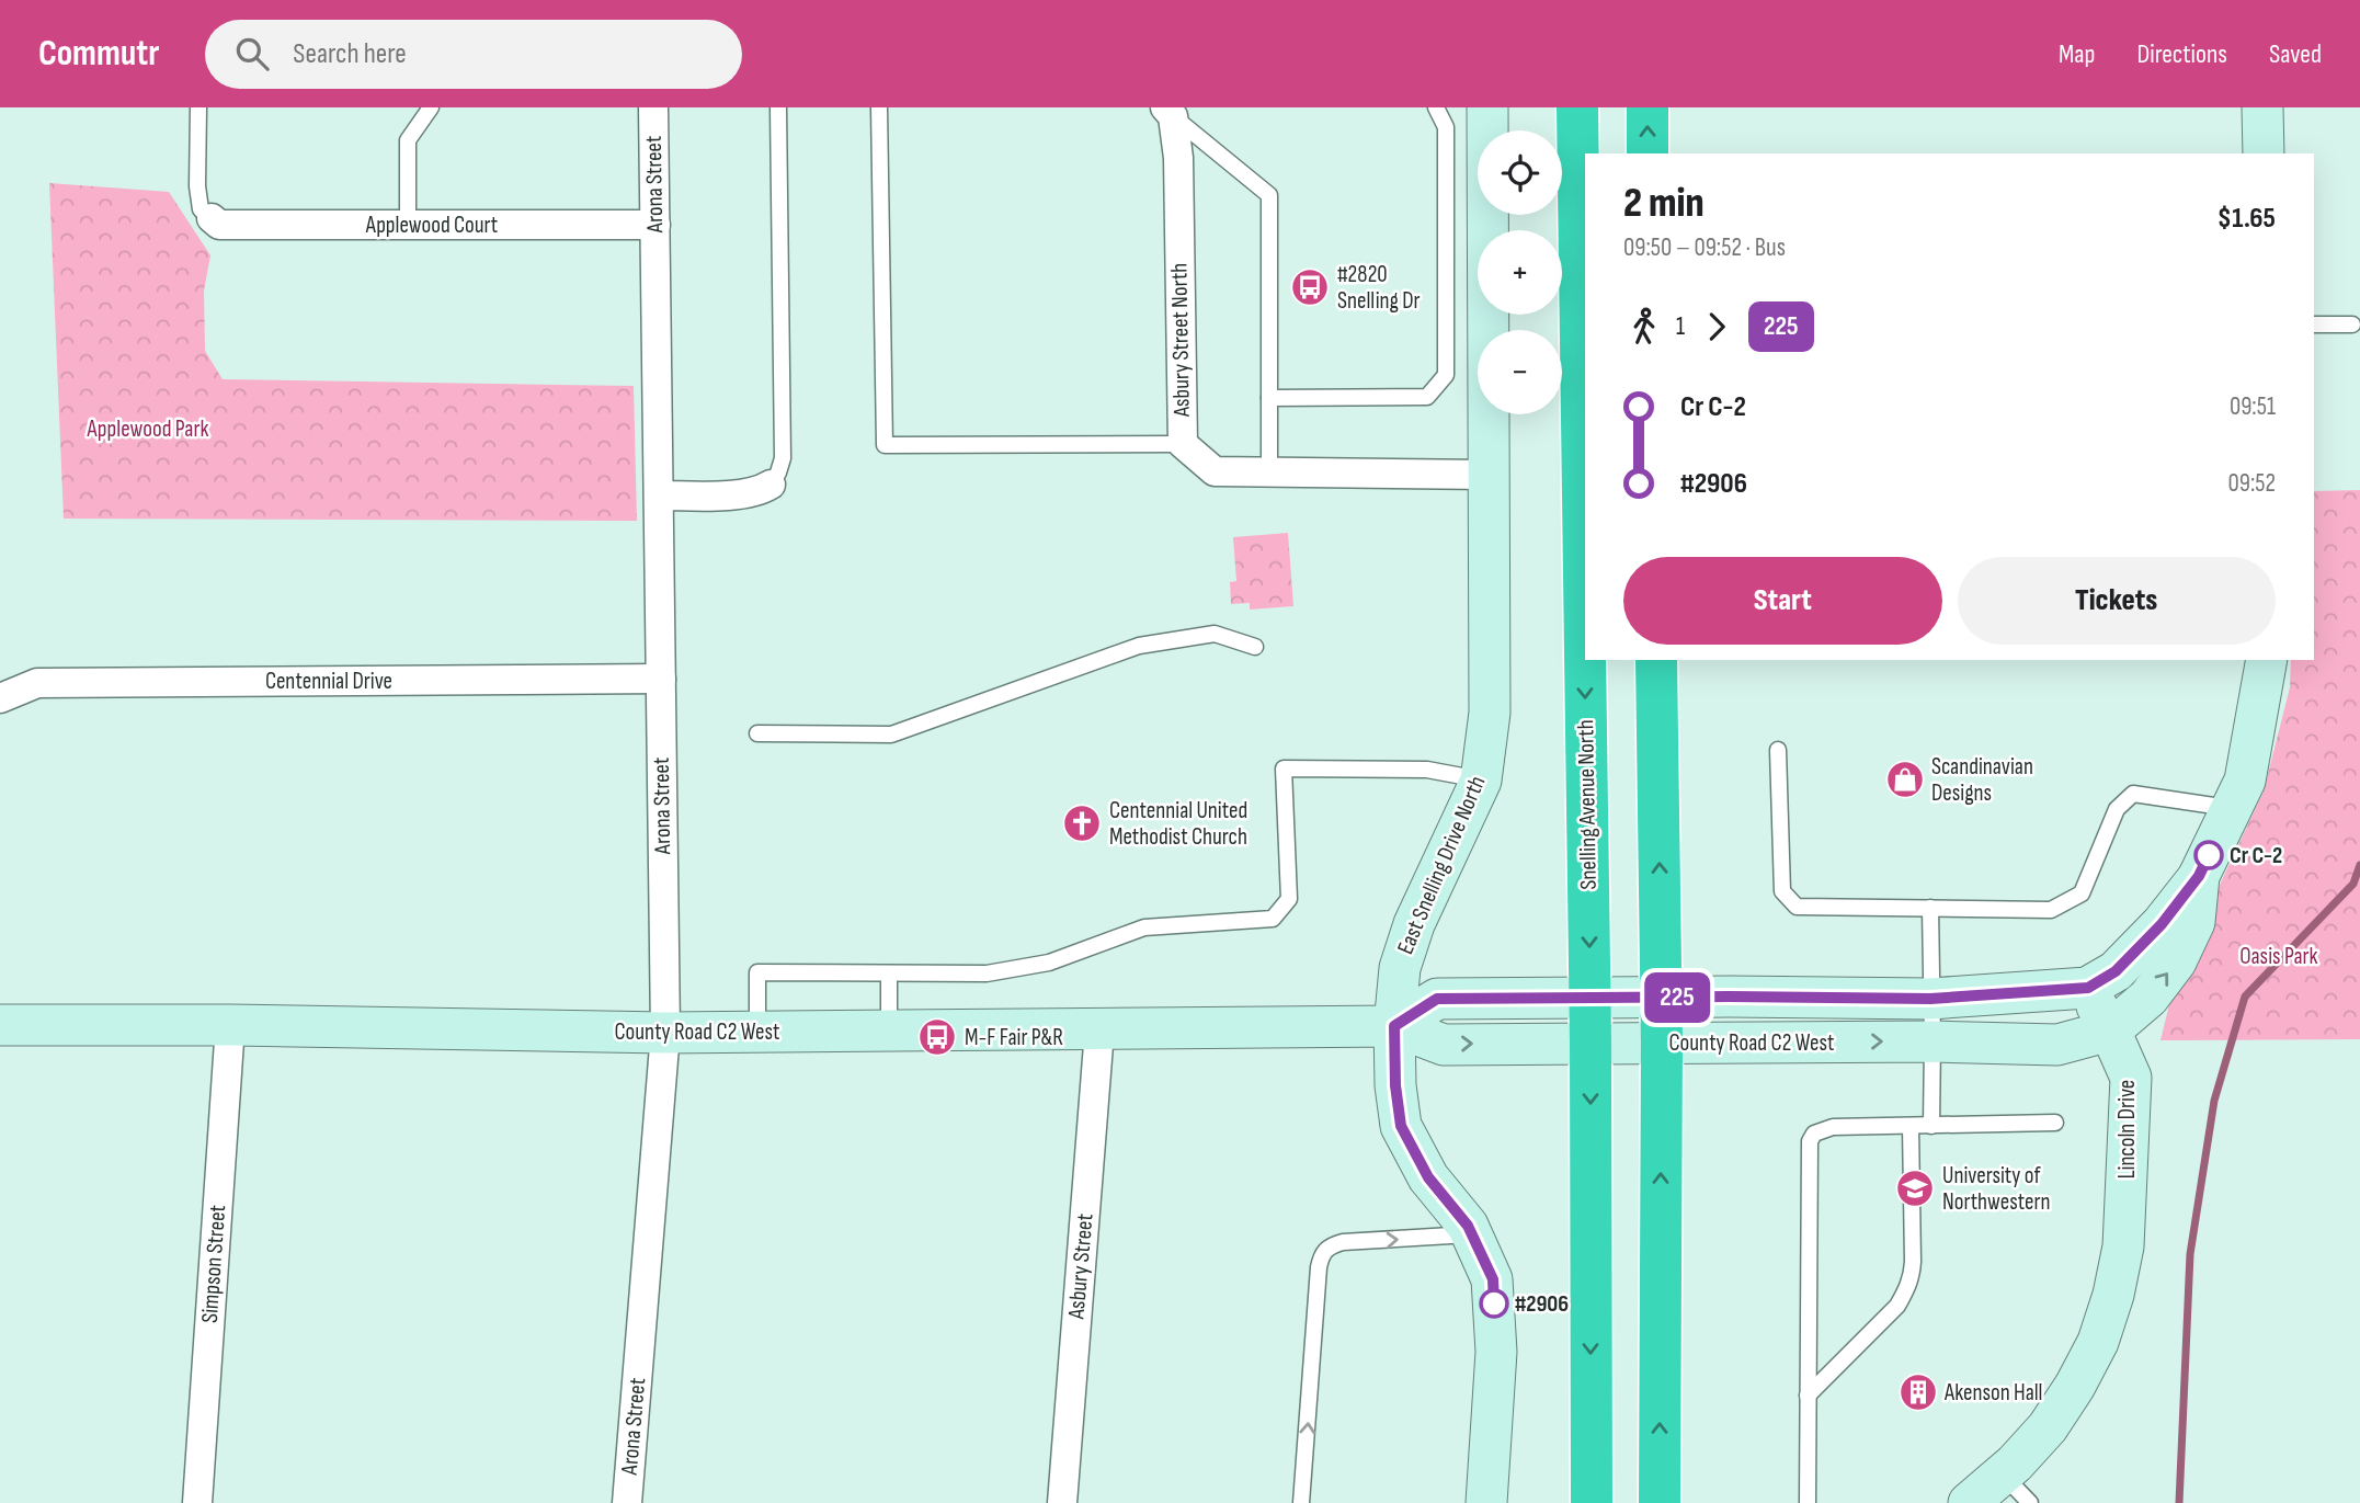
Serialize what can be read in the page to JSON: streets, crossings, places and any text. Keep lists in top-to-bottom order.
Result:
{
  "streets": {
    "highway": ["Snelling Avenue North"],
    "street": [
      "Arona Street",
      "Applewood Court",
      "Asbury Street North",
      "Centennial Drive",
      "East Snelling Drive North",
      "County Road C2 West",
      "Lincoln Drive",
      "Simpson Street",
      "Asbury Street"
    ]
  },
  "crossings": [
    ["Arona Street", "Applewood Court"],
    ["Arona Street", "Centennial Drive"],
    ["Arona Street", "County Road C2 West"],
    ["Asbury Street North", "East Snelling Drive North"],
    ["Snelling Avenue North", "County Road C2 West"],
    ["East Snelling Drive North", "County Road C2 West"],
    ["County Road C2 West", "Lincoln Drive"],
    ["County Road C2 West", "Simpson Street"],
    ["County Road C2 West", "Asbury Street"]
  ],
  "parks": ["Applewood Park", "Oasis Park"],
  "places": {
    "bus stop": ["#2820 Snelling Dr", "M-F Fair P&R"],
    "shop": ["Scandinavian Designs"],
    "church": ["Centennial United Methodist Church"],
    "other": ["Cr C-2", "#2906"],
    "school or university": ["University of Northwestern"],
    "building": ["Akenson Hall"]
  },
  "lines": ["bus line 225"],
  "page": {
    "header": "Commutr",
    "search": "Search here",
    "nav": ["Map", "Directions", "Saved"],
    "on_map": "225",
    "map_buttons": ["+", "−"],
    "heading": ["2 min", "09:50 – 09:52 · Bus", "$1.65"],
    "legs": ["1", "225"],
    "list": [
      {
        "name": "Cr C-2",
        "value": "09:51"
      },
      {
        "name": "#2906",
        "value": "09:52"
      }
    ],
    "buttons": ["Start", "Tickets"]
  }
}
